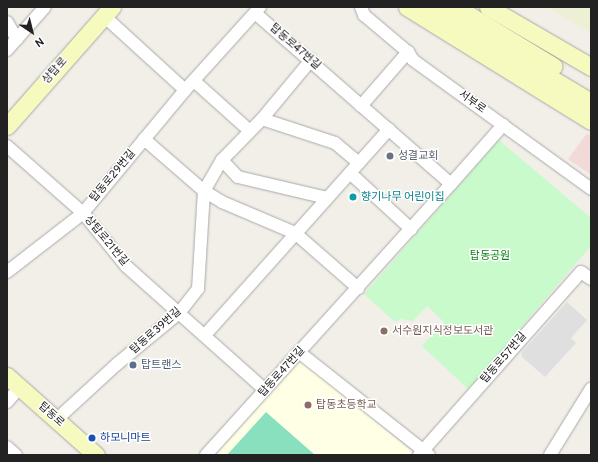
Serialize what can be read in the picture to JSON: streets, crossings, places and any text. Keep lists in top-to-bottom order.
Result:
{
  "streets": {
    "street": [
      "탑동로47번길",
      "상탑로",
      "서부로",
      "탑동로29번길",
      "상탑로21번길",
      "탑동로39번길",
      "탑동로57번길",
      "탑동로"
    ]
  },
  "crossings": [
    ["탑동로47번길", "탑동로29번길"],
    ["탑동로47번길", "상탑로21번길"],
    ["탑동로47번길", "탑동로39번길"],
    ["상탑로", "탑동로29번길"],
    ["탑동로29번길", "상탑로21번길"],
    ["탑동로29번길", "탑동로39번길"],
    ["상탑로21번길", "탑동로39번길"],
    ["탑동로39번길", "탑동로"]
  ],
  "parks": ["탑동공원"],
  "places": [
    "성결교회",
    "향기나무 어린이집",
    "서수원지식정보도서관",
    "탑트랜스",
    "탑동초등학교",
    "하모니마트"
  ],
  "north": "bottom right"
}
